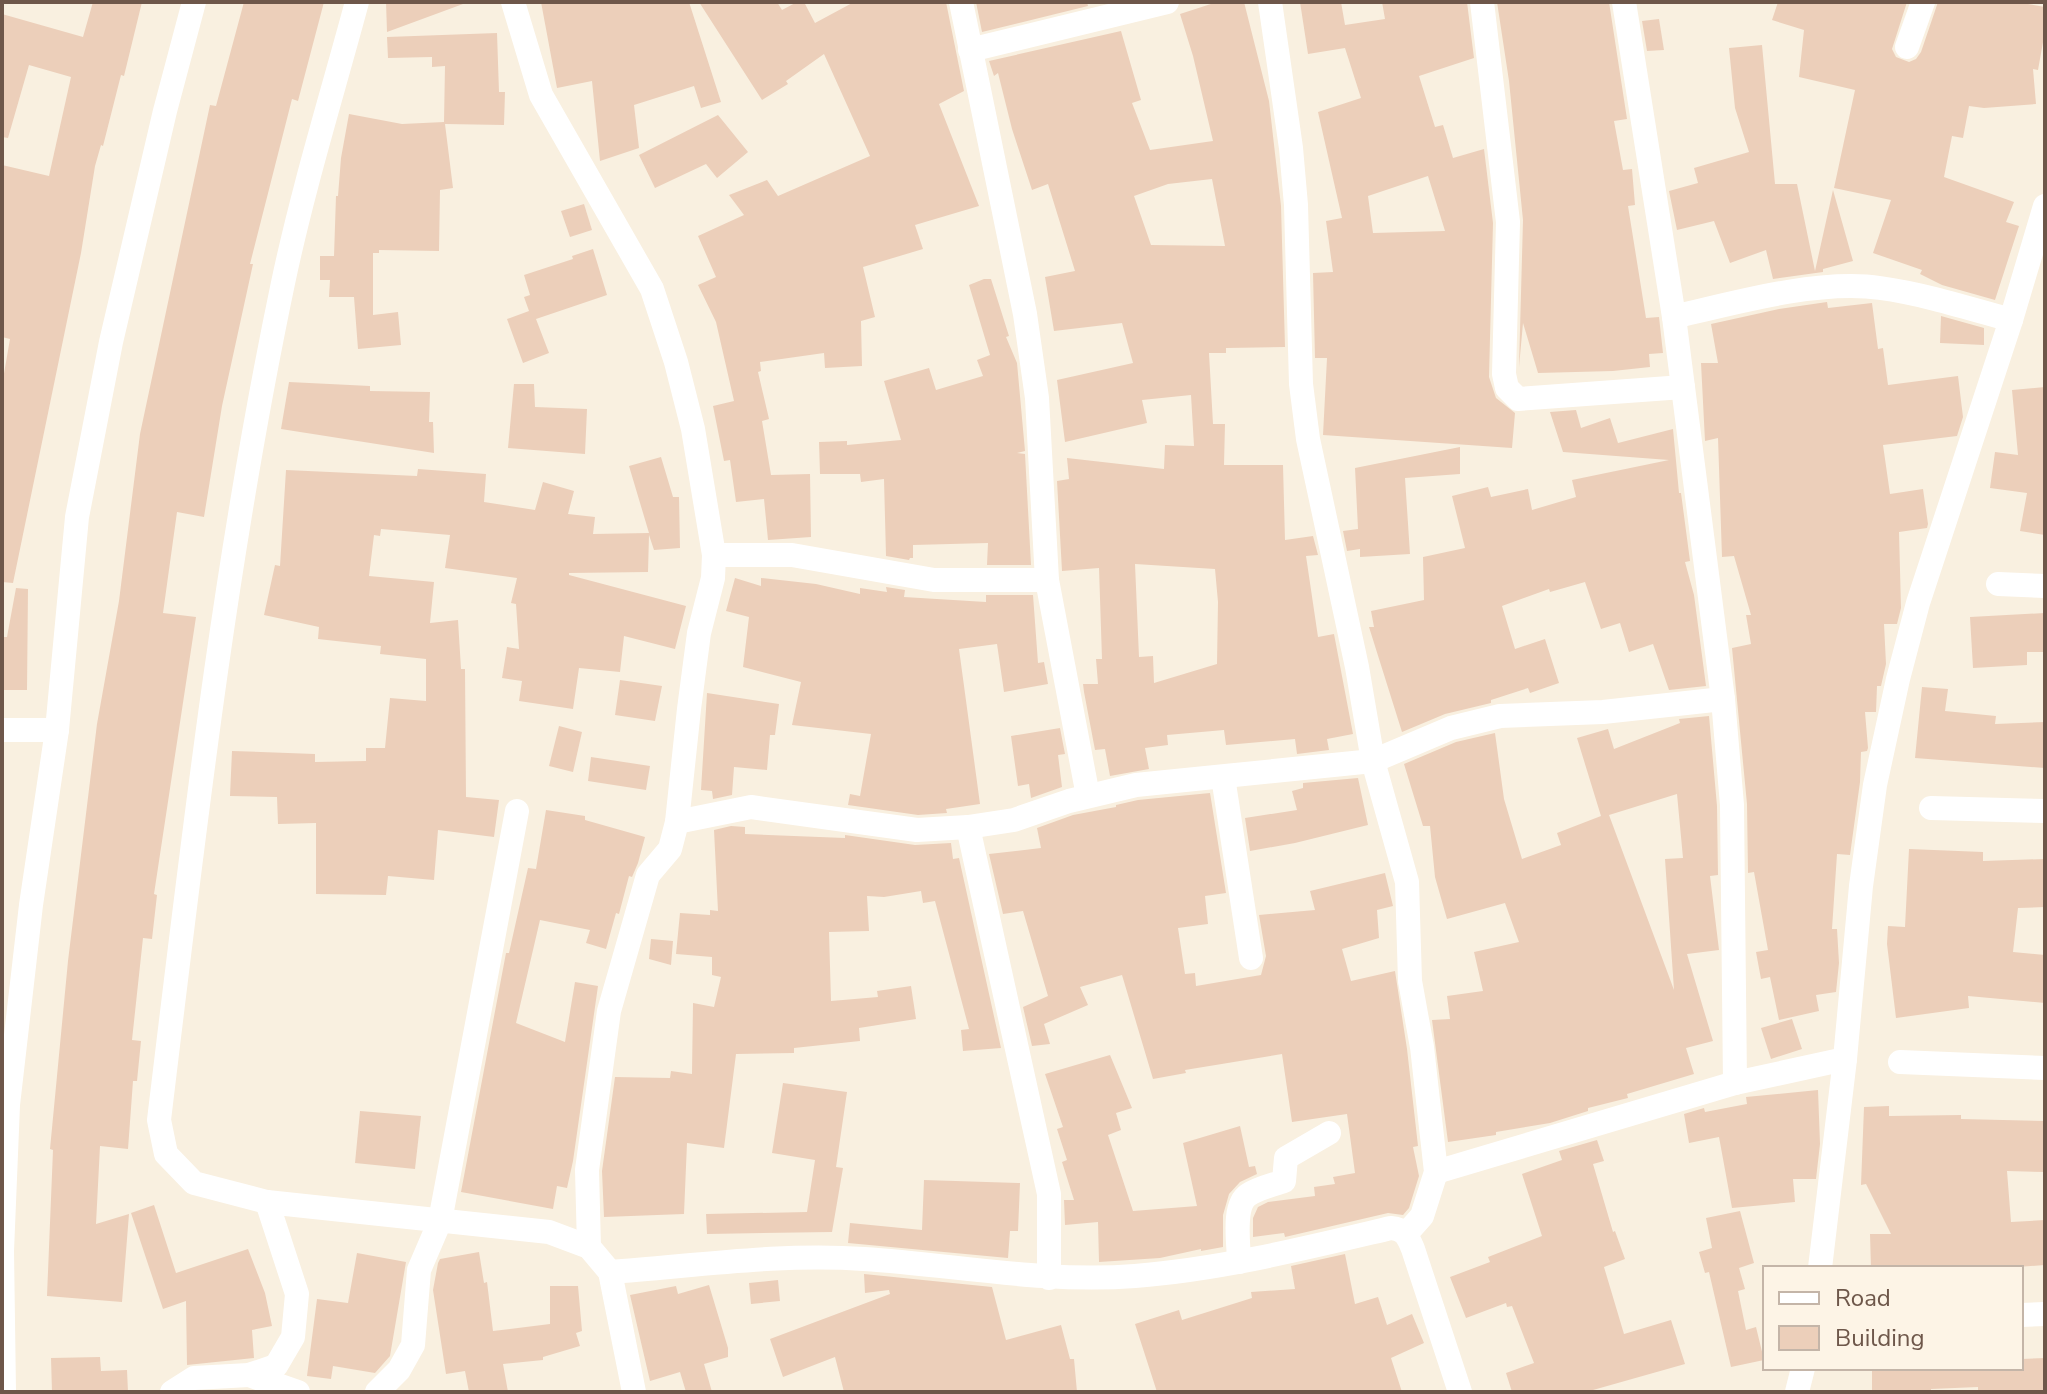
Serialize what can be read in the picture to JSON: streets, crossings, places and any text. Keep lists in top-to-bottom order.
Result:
{
  "legend": ["Road", "Building"]
}
